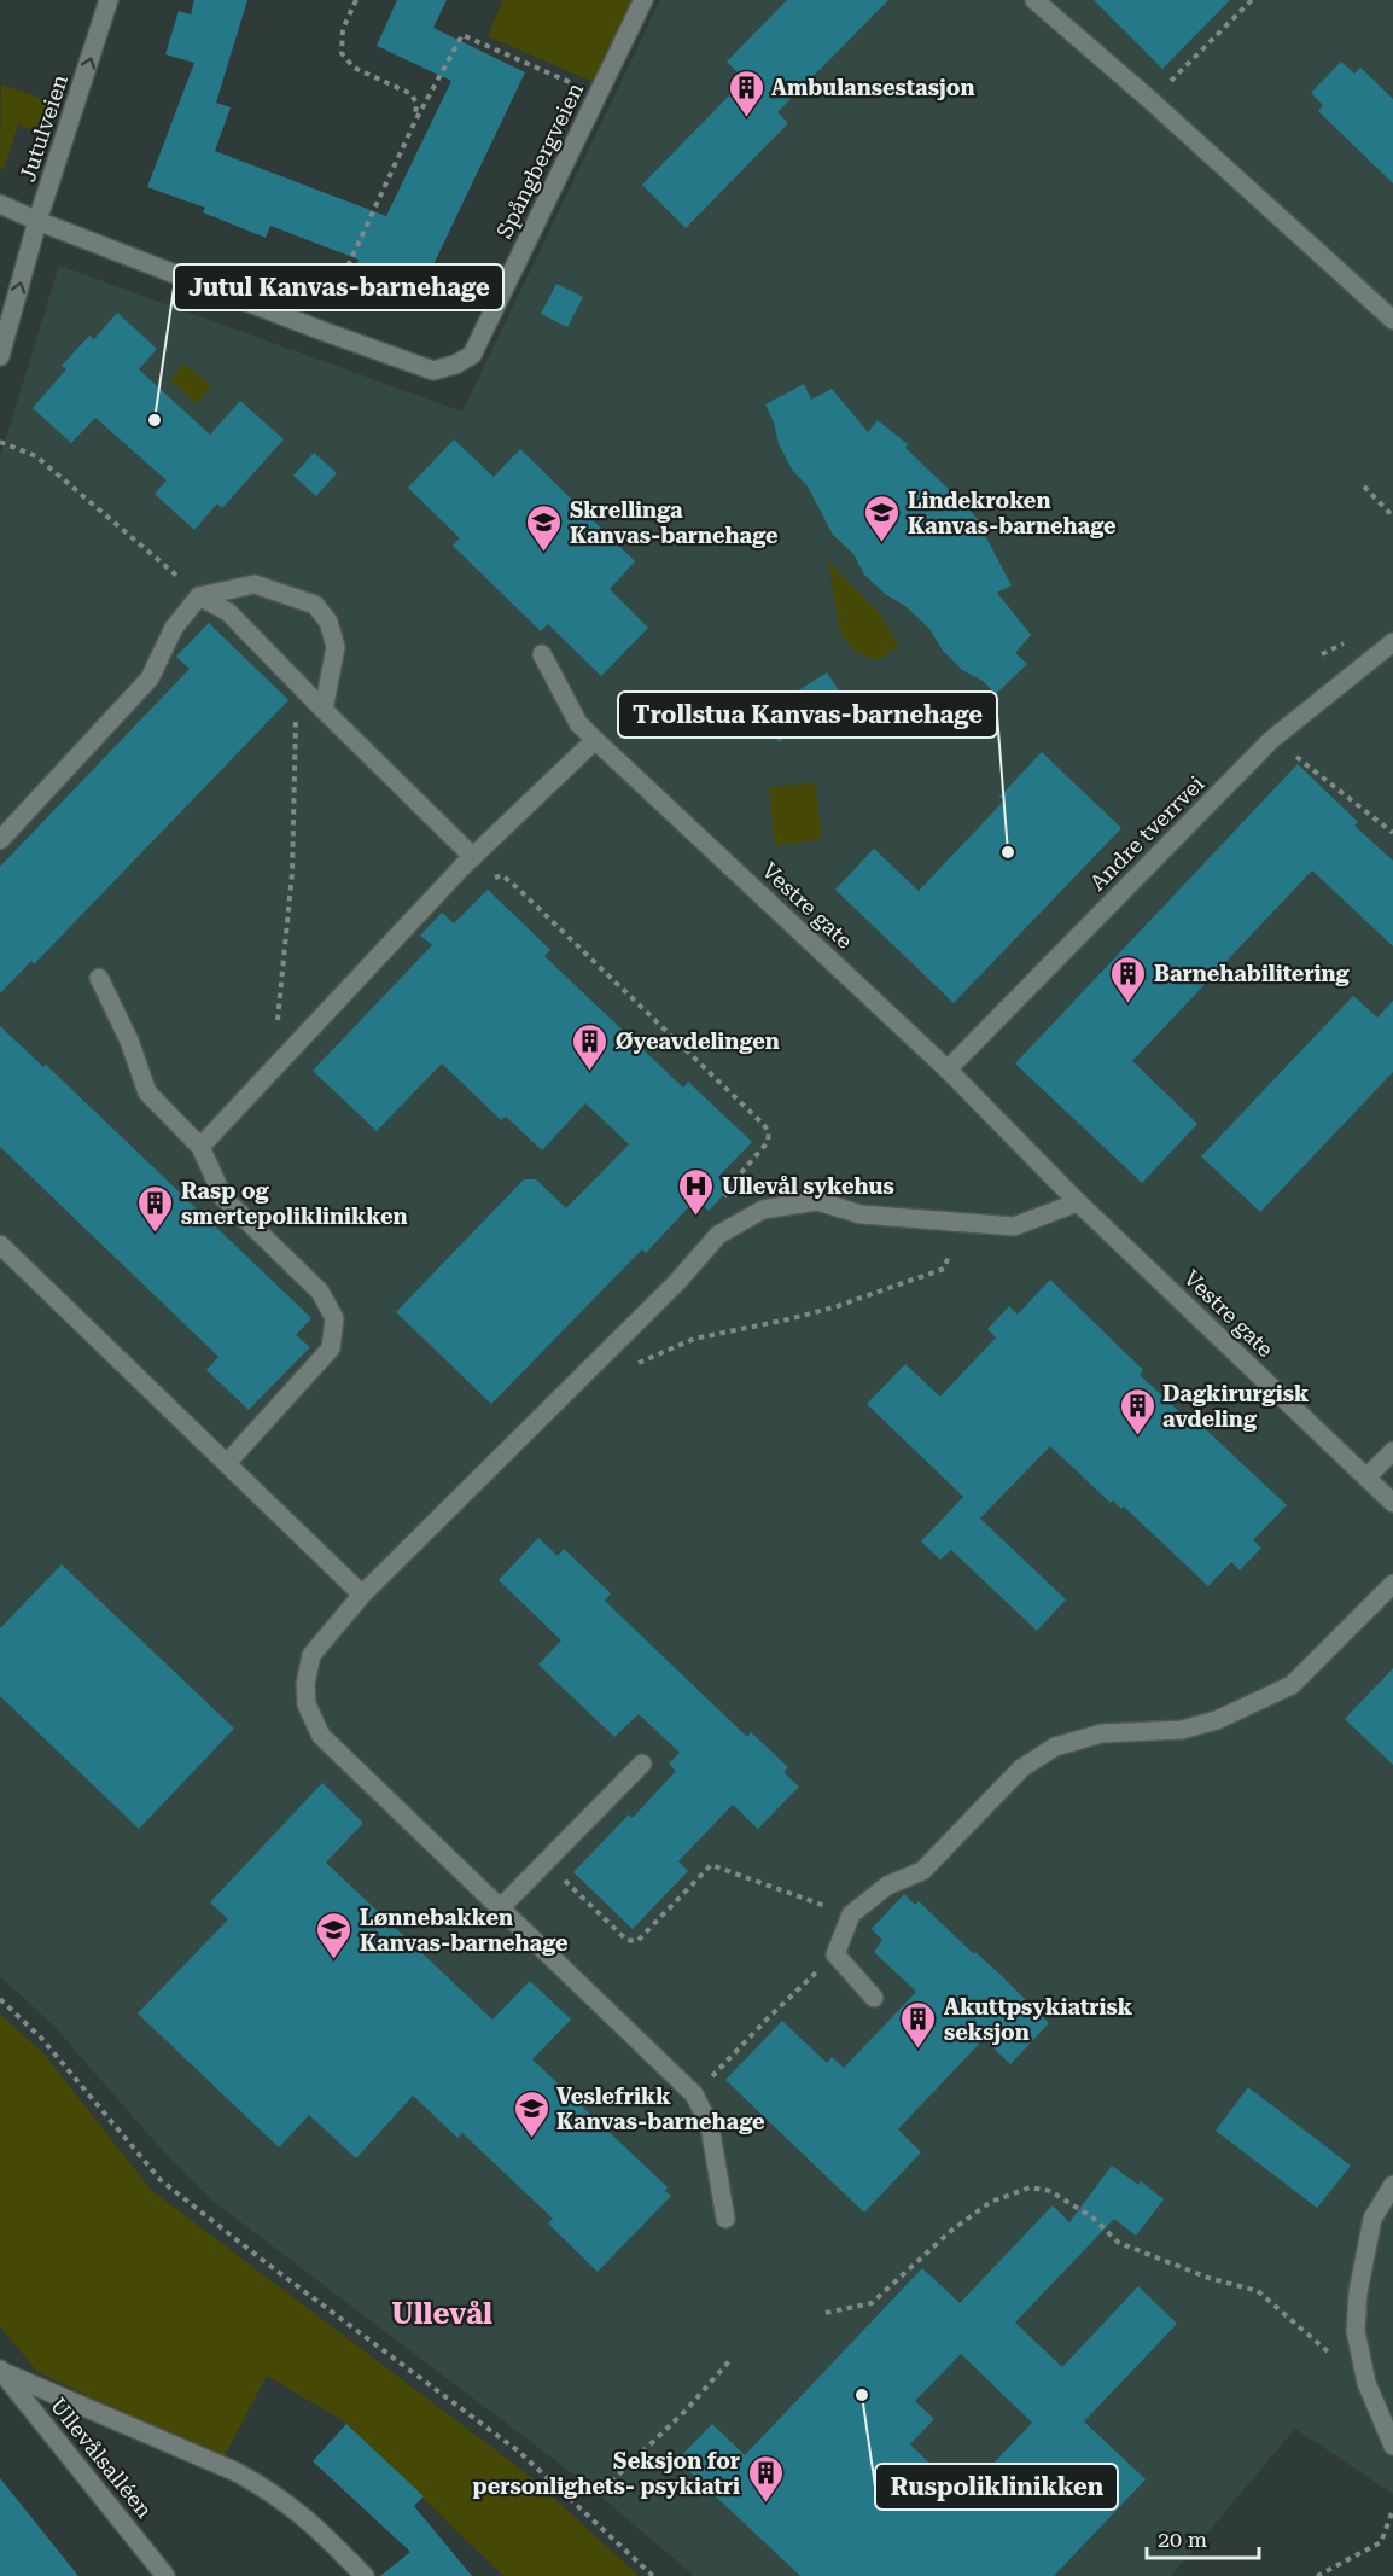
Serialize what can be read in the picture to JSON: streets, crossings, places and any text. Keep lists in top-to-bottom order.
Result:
{
  "streets": {
    "street": [
      "Jutulveien",
      "Spångbergveien",
      "Andre tverrvei",
      "Vestre gate",
      "Ullevålsalléen"
    ]
  },
  "crossings": [
    ["Jutulveien", "Spångbergveien"],
    ["Andre tverrvei", "Vestre gate"]
  ],
  "one_way": ["Jutulveien"],
  "districts": ["Ullevål"],
  "places": {
    "building": [
      "Ambulansestasjon",
      "Barnehabilitering",
      "Øyeavdelingen",
      "Rasp og smertepoliklinikken",
      "Dagkirurgisk avdeling",
      "Akuttpsykiatrisk seksjon",
      "Seksjon for personlighets- psykiatri"
    ],
    "other": ["Jutul Kanvas-barnehage", "Trollstua Kanvas-barnehage", "Ruspoliklinikken"],
    "school or university": [
      "Lindekroken Kanvas-barnehage",
      "Skrellinga Kanvas-barnehage",
      "Lønnebakken Kanvas-barnehage",
      "Veslefrikk Kanvas-barnehage"
    ],
    "hospital": ["Ullevål sykehus"]
  },
  "scale_bar": "20 m"
}
